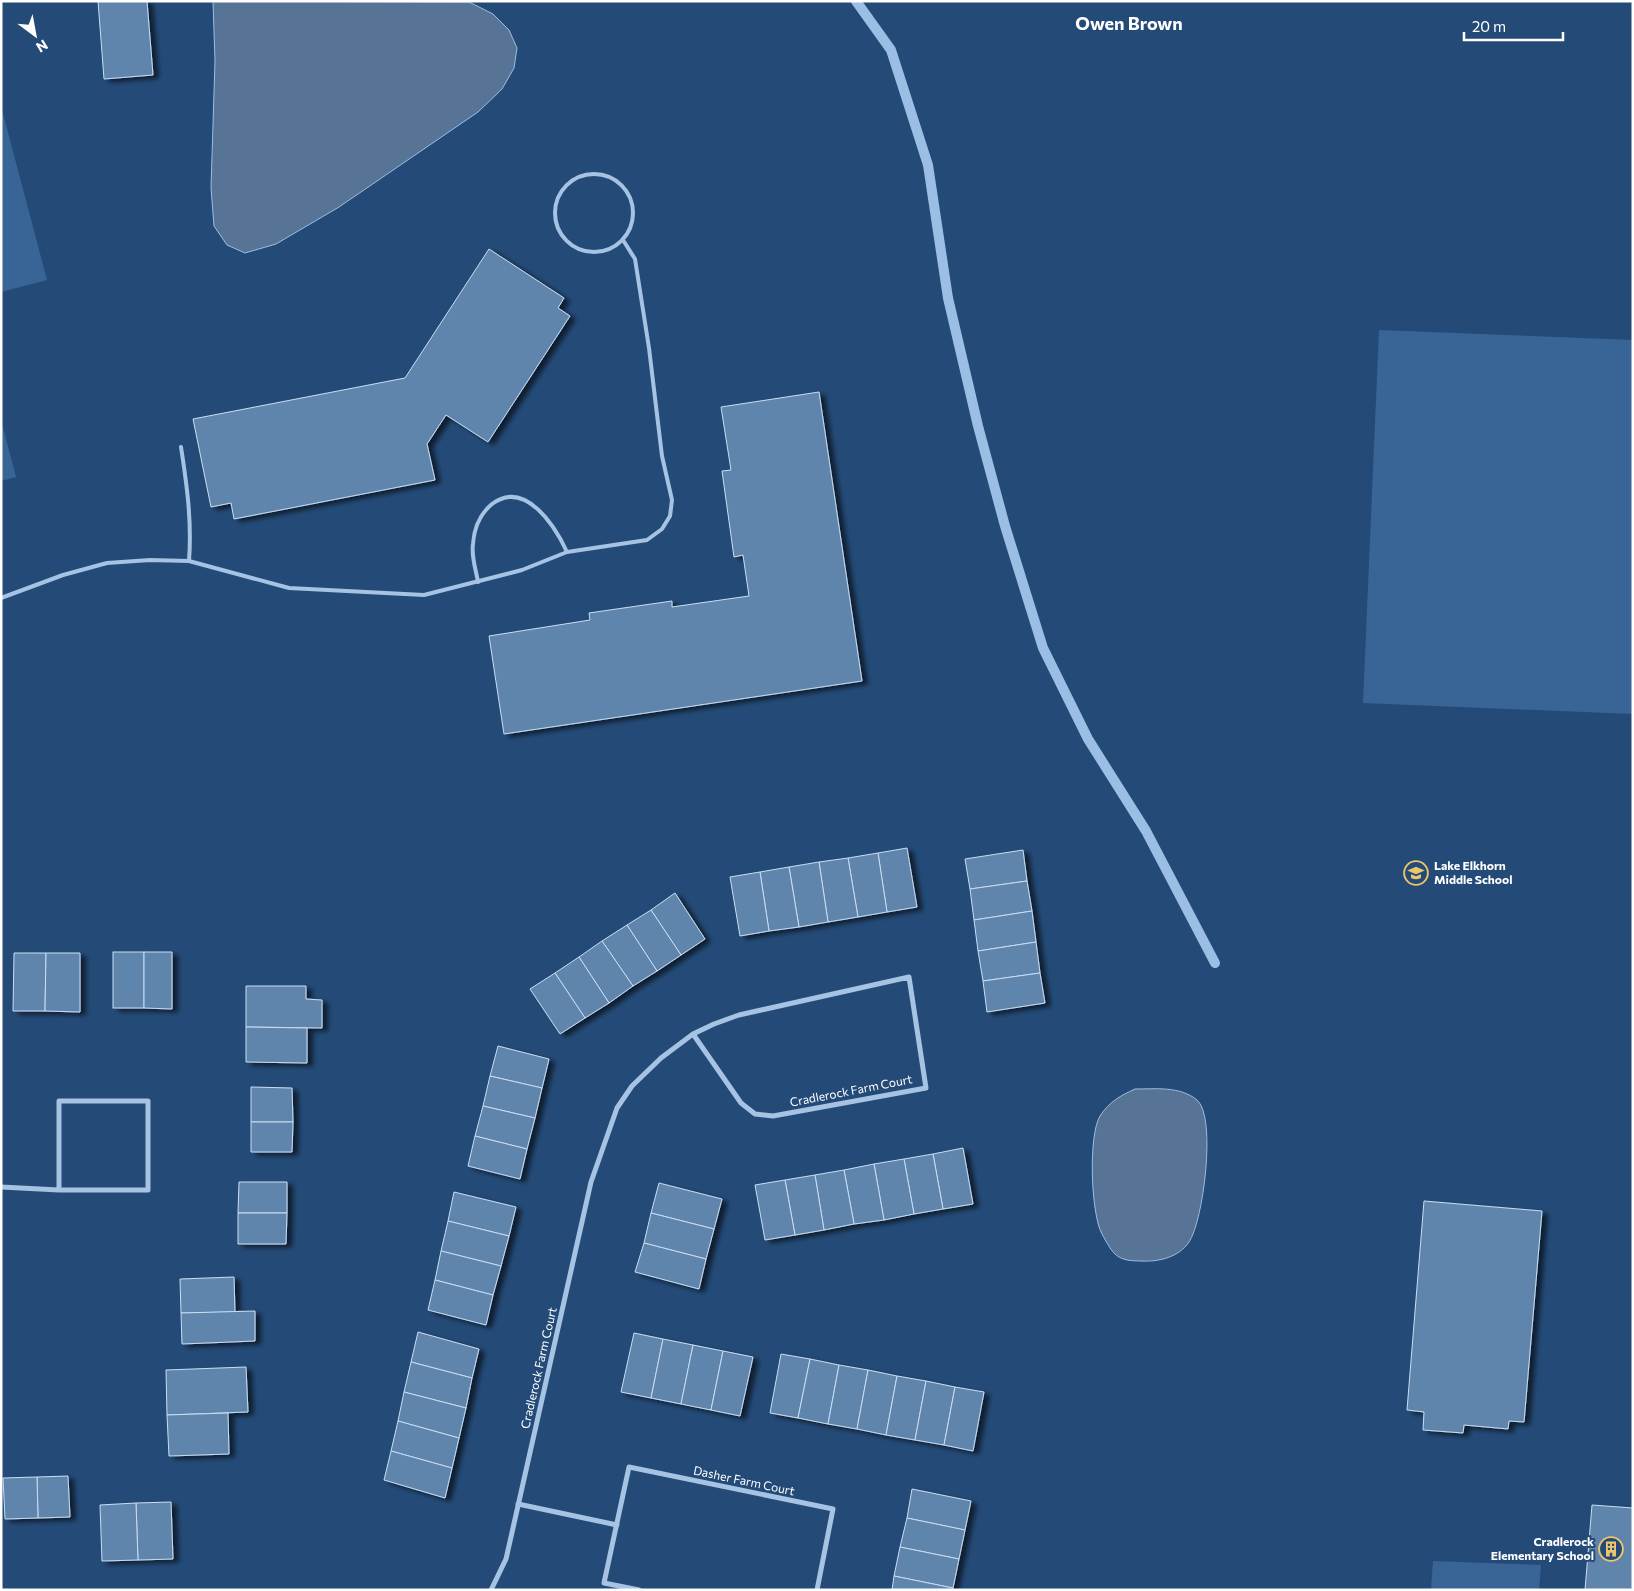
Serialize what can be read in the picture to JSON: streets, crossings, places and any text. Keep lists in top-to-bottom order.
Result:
{
  "streets": {
    "street": ["Cradlerock Farm Court", "Dasher Farm Court"]
  },
  "districts": ["Owen Brown"],
  "places": {
    "school or university": ["Lake Elkhorn Middle School"],
    "building": ["Cradlerock Elementary School"]
  },
  "scale_bar": "20 m",
  "north": "bottom right"
}
